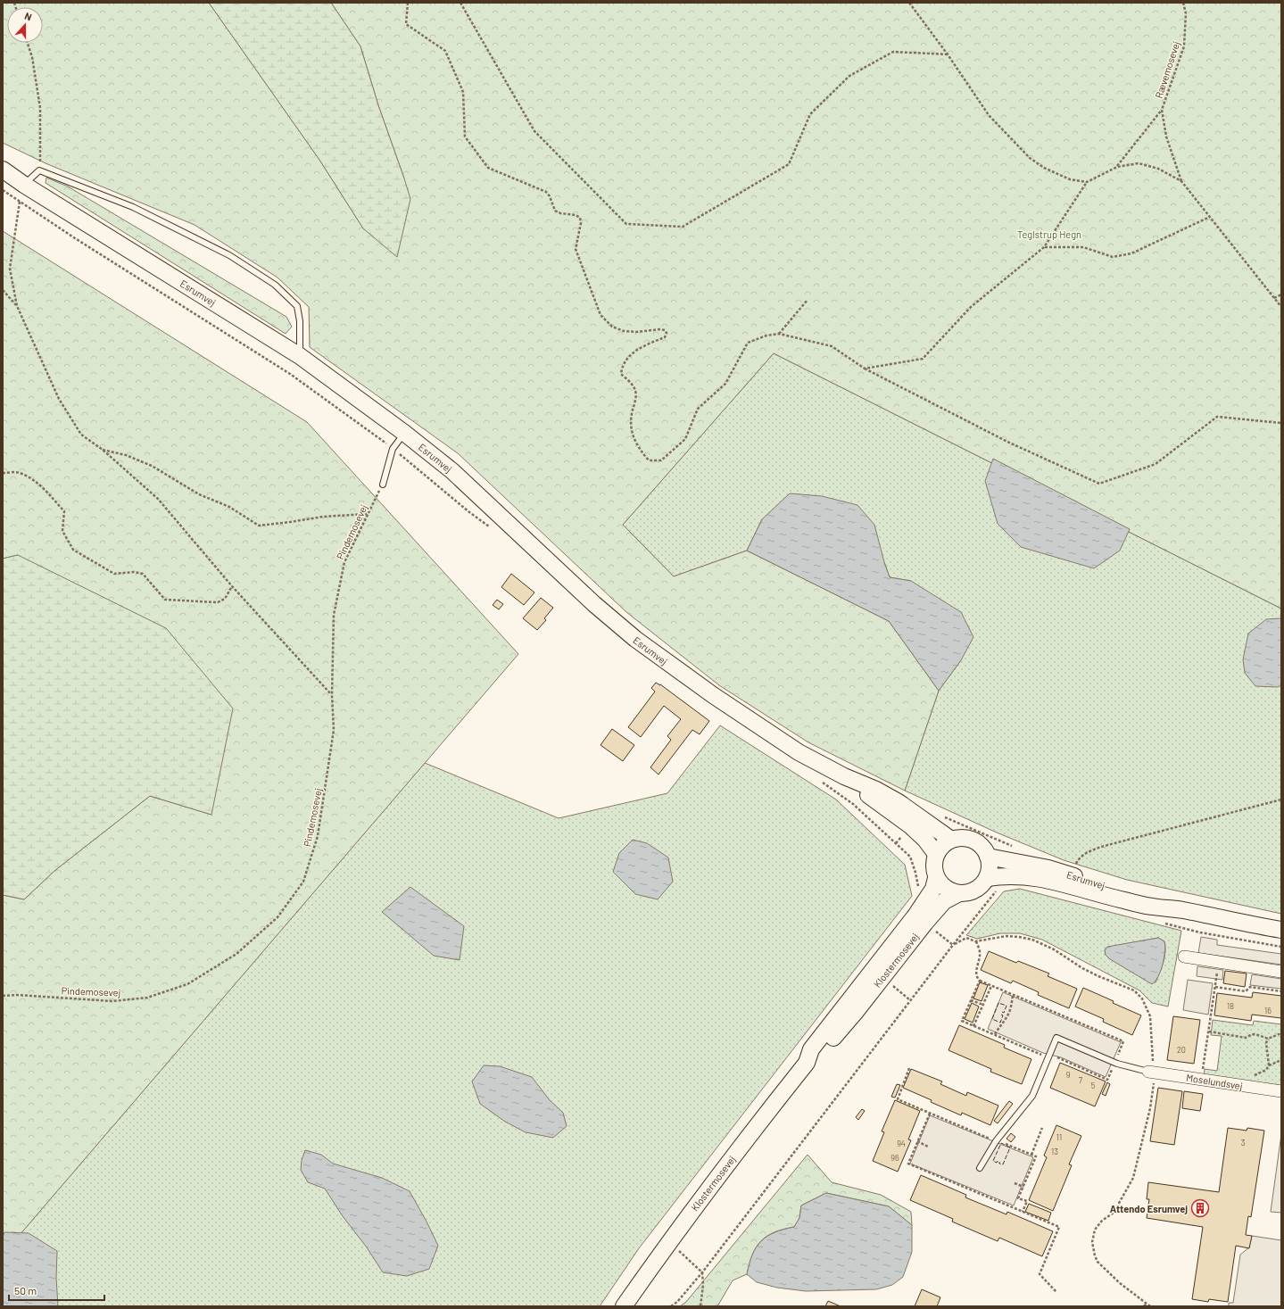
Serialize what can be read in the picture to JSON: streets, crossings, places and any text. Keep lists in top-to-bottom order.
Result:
{
  "streets": {
    "main road": ["Esrumvej", "Klostermosevej"],
    "street": ["Moselundsvej"],
    "path": ["Rævemosevej", "Pindemosevej"]
  },
  "crossings": [
    ["Esrumvej", "Klostermosevej"]
  ],
  "parks": ["Teglstrup Hegn"],
  "places": {
    "building": ["Attendo Esrumvej"]
  },
  "house_numbers": [
    "18",
    "16",
    "20",
    "9",
    "7",
    "5",
    "11",
    "3",
    "94",
    "13",
    "96"
  ],
  "scale_bar": "50 m",
  "north": "top"
}
